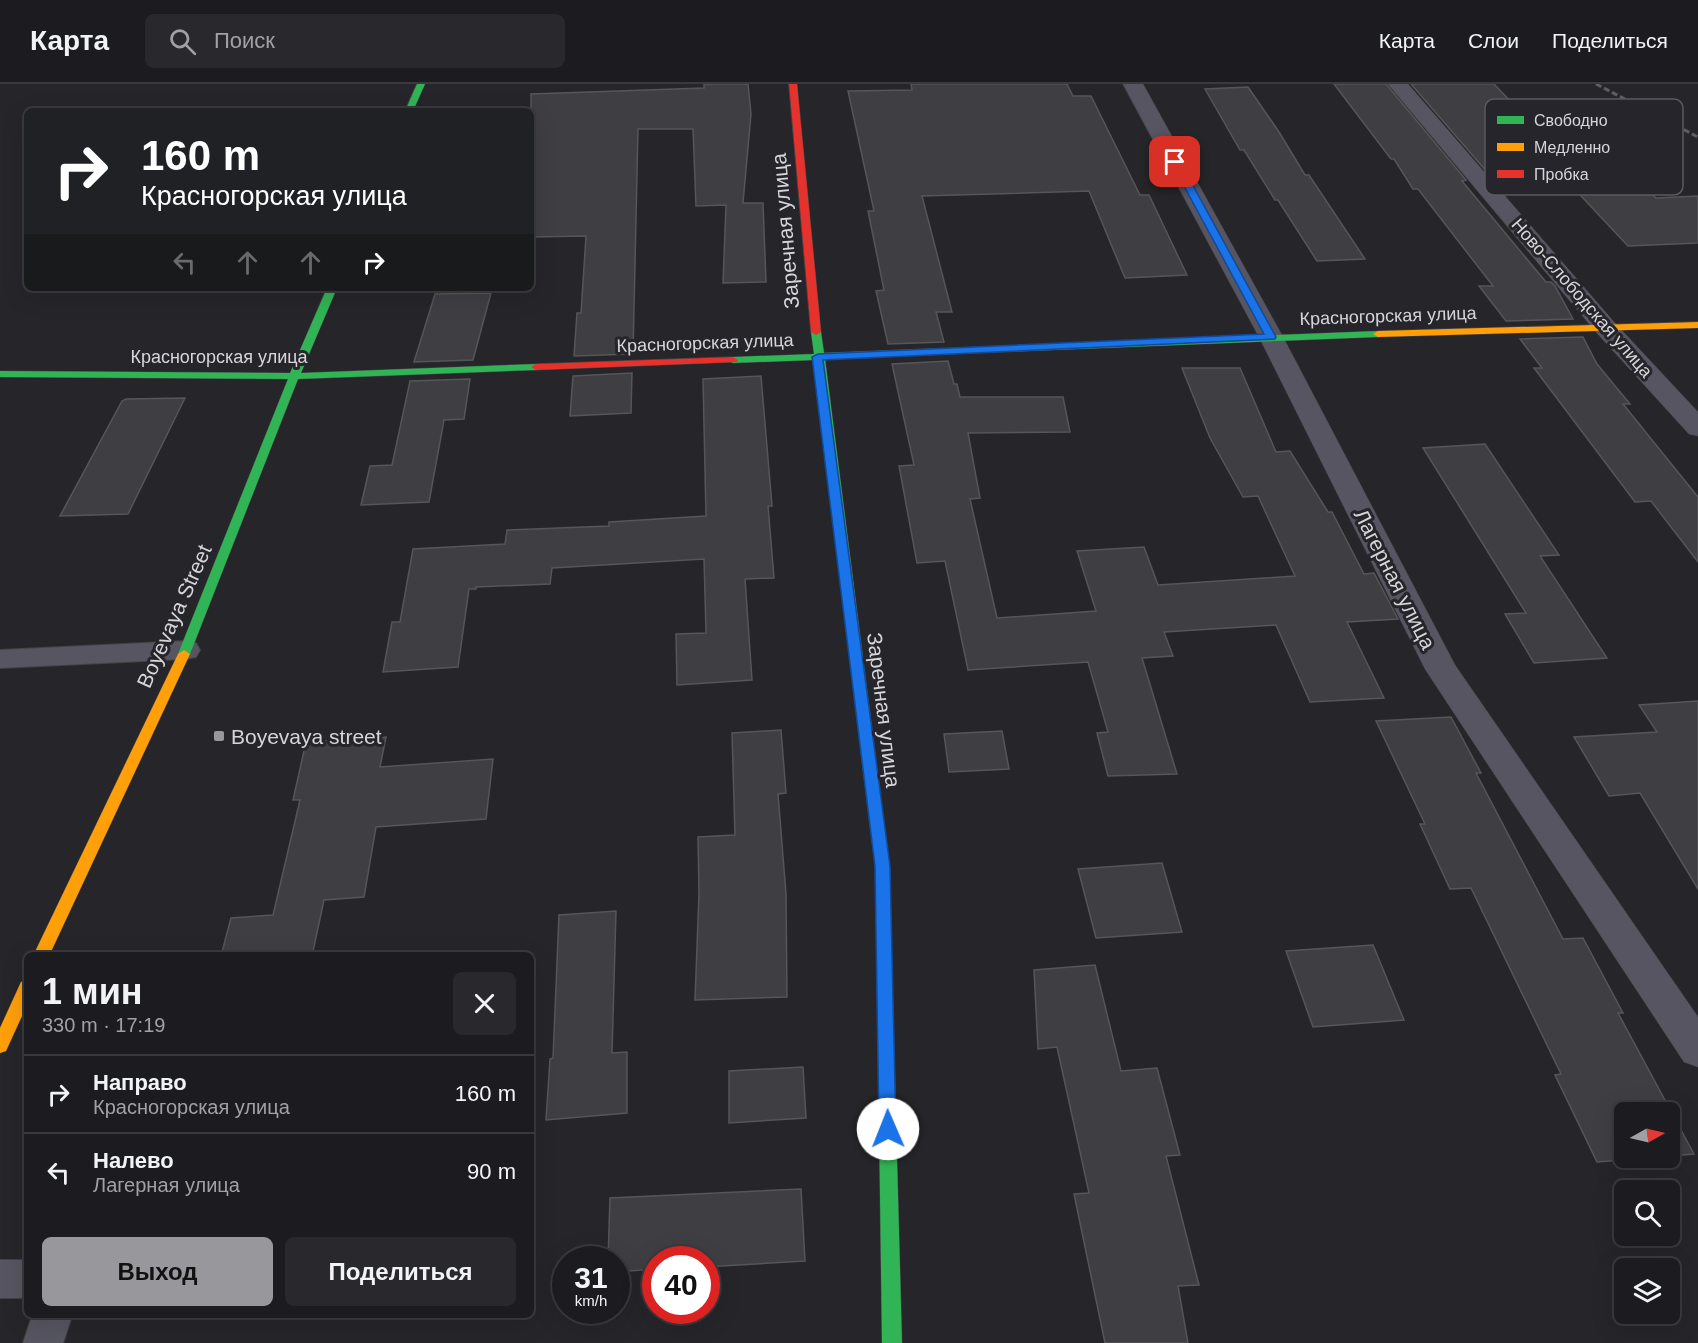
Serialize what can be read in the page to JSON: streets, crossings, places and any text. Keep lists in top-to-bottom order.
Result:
{
  "streets": {
    "street": [
      "Заречная улица",
      "Ново-Слободская улица",
      "Красногорская улица",
      "Лагерная улица",
      "Boyevaya Street"
    ]
  },
  "crossings": [
    ["Заречная улица", "Красногорская улица"],
    ["Ново-Слободская улица", "Красногорская улица"],
    ["Красногорская улица", "Лагерная улица"],
    ["Красногорская улица", "Boyevaya Street"]
  ],
  "places": {
    "transit": ["Boyevaya street"]
  },
  "legend": ["Свободно", "Медленно", "Пробка"],
  "north": "right",
  "page": {
    "header": "Карта",
    "search": "Поиск",
    "nav": ["Карта", "Слои", "Поделиться"],
    "turn": ["160 m", "Красногорская улица"],
    "heading": ["1 мин", "330 m · 17:19"],
    "list": [
      {
        "name": "Направо",
        "note": "Красногорская улица",
        "value": "160 m"
      },
      {
        "name": "Налево",
        "note": "Лагерная улица",
        "value": "90 m"
      }
    ],
    "buttons": ["Выход", "Поделиться"],
    "speed": "31 km/h",
    "limit": "40"
  }
}
